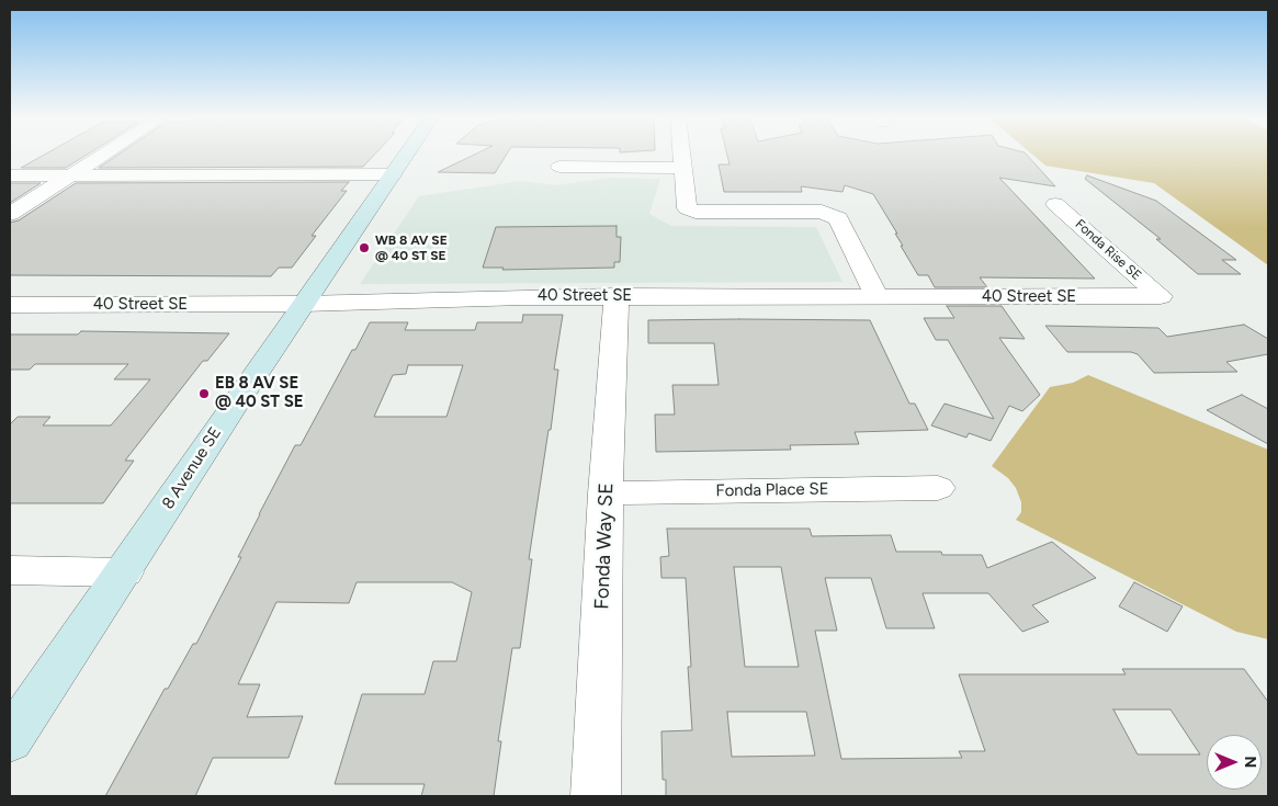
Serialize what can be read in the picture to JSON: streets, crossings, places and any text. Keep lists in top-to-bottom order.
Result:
{
  "streets": {
    "street": [
      "Fonda Rise SE",
      "40 Street SE",
      "8 Avenue SE",
      "Fonda Place SE",
      "Fonda Way SE"
    ]
  },
  "crossings": [
    ["Fonda Rise SE", "40 Street SE"],
    ["40 Street SE", "8 Avenue SE"],
    ["40 Street SE", "Fonda Way SE"],
    ["Fonda Place SE", "Fonda Way SE"]
  ],
  "places": ["WB 8 AV SE @ 40 ST SE", "EB 8 AV SE @ 40 ST SE"],
  "north": "right"
}
